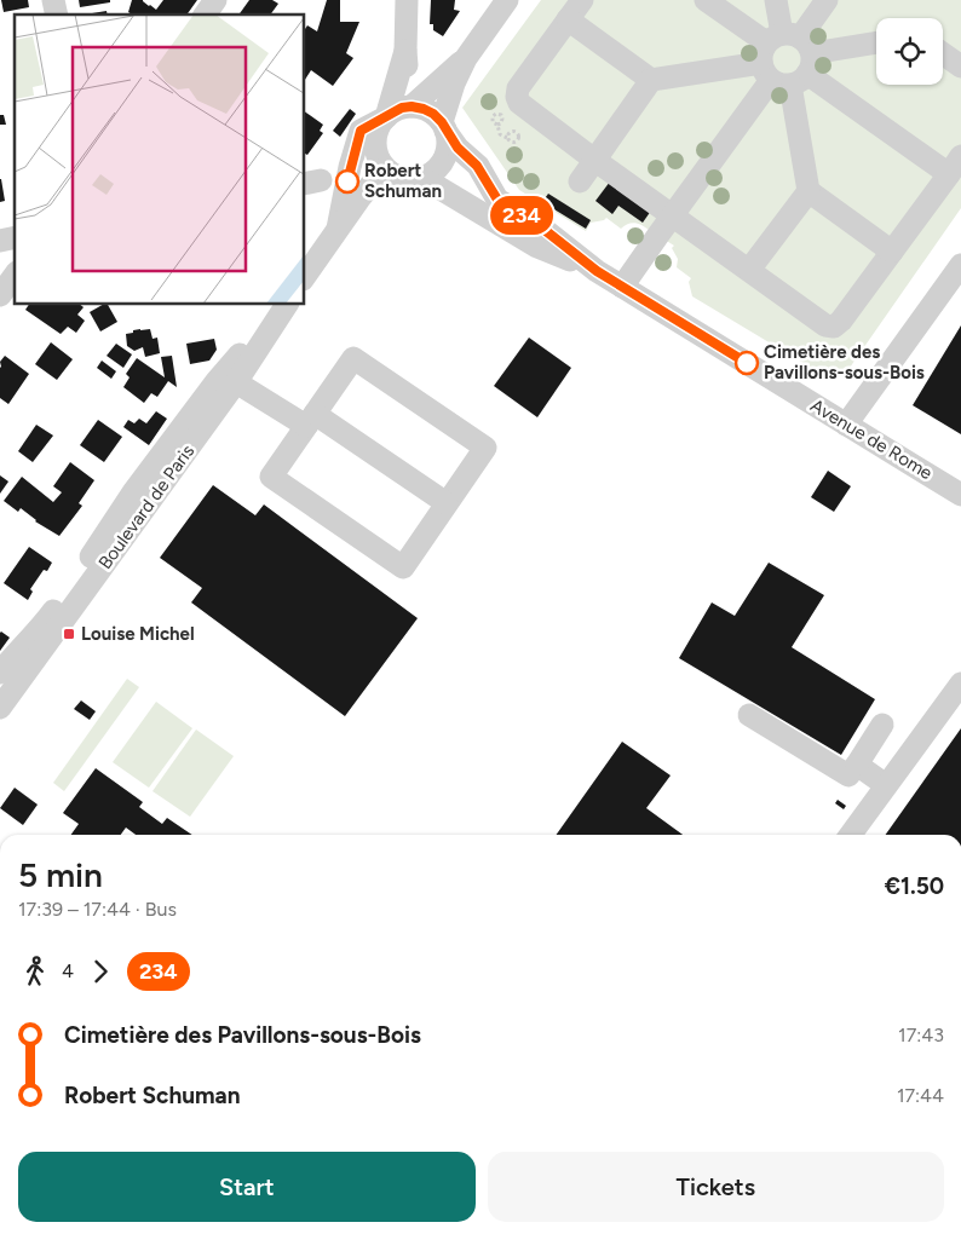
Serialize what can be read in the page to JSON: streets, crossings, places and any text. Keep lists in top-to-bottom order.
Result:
{
  "streets": {
    "street": ["Avenue de Rome", "Boulevard de Paris"]
  },
  "places": {
    "other": ["Robert Schuman", "Cimetière des Pavillons-sous-Bois"],
    "transit": ["Louise Michel"]
  },
  "lines": ["bus line 234"],
  "page": {
    "on_map": "234",
    "heading": ["5 min", "17:39 – 17:44 · Bus", "€1.50"],
    "legs": ["4", "234"],
    "list": [
      {
        "name": "Cimetière des Pavillons-sous-Bois",
        "value": "17:43"
      },
      {
        "name": "Robert Schuman",
        "value": "17:44"
      }
    ],
    "buttons": ["Start", "Tickets"]
  }
}
